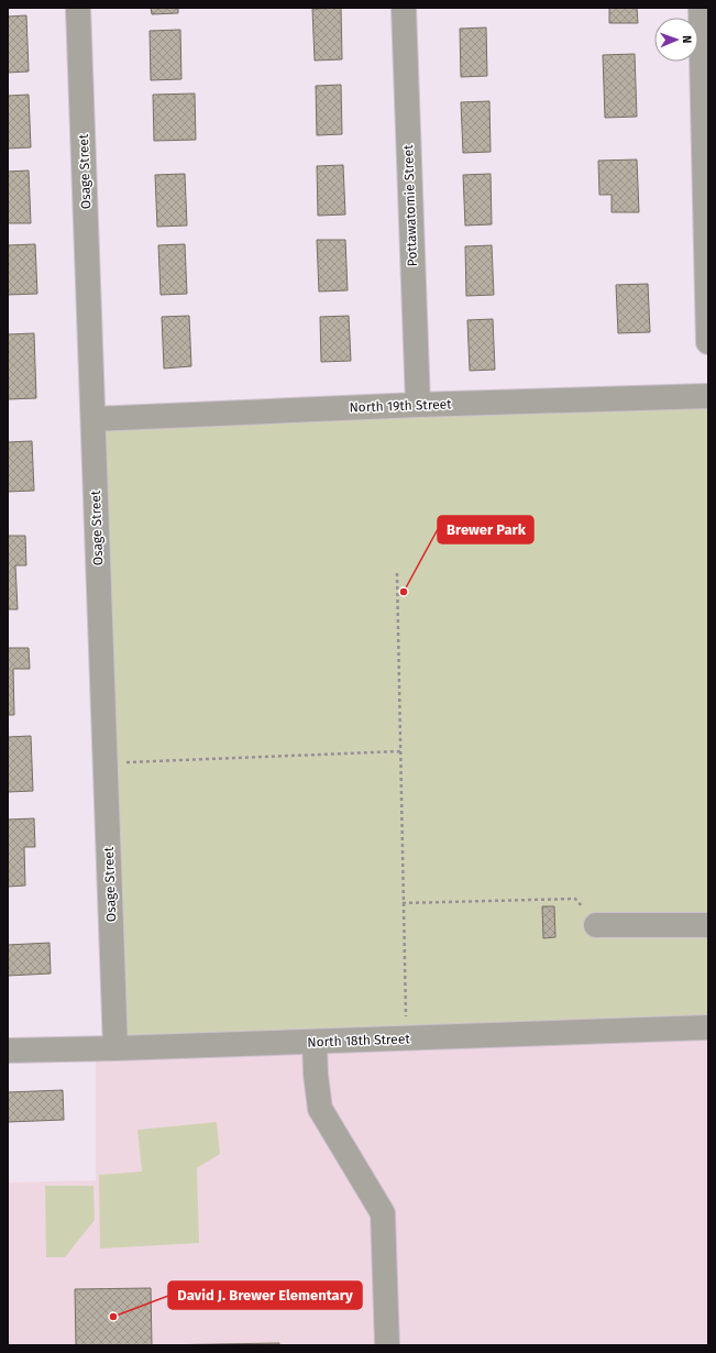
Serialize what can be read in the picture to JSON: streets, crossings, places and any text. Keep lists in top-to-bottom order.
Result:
{
  "streets": {
    "street": [
      "Osage Street",
      "Pottawatomie Street",
      "North 19th Street",
      "North 18th Street"
    ]
  },
  "crossings": [
    ["Osage Street", "North 19th Street"],
    ["Osage Street", "North 18th Street"],
    ["Pottawatomie Street", "North 19th Street"]
  ],
  "places": ["Brewer Park", "David J. Brewer Elementary"],
  "north": "right"
}
